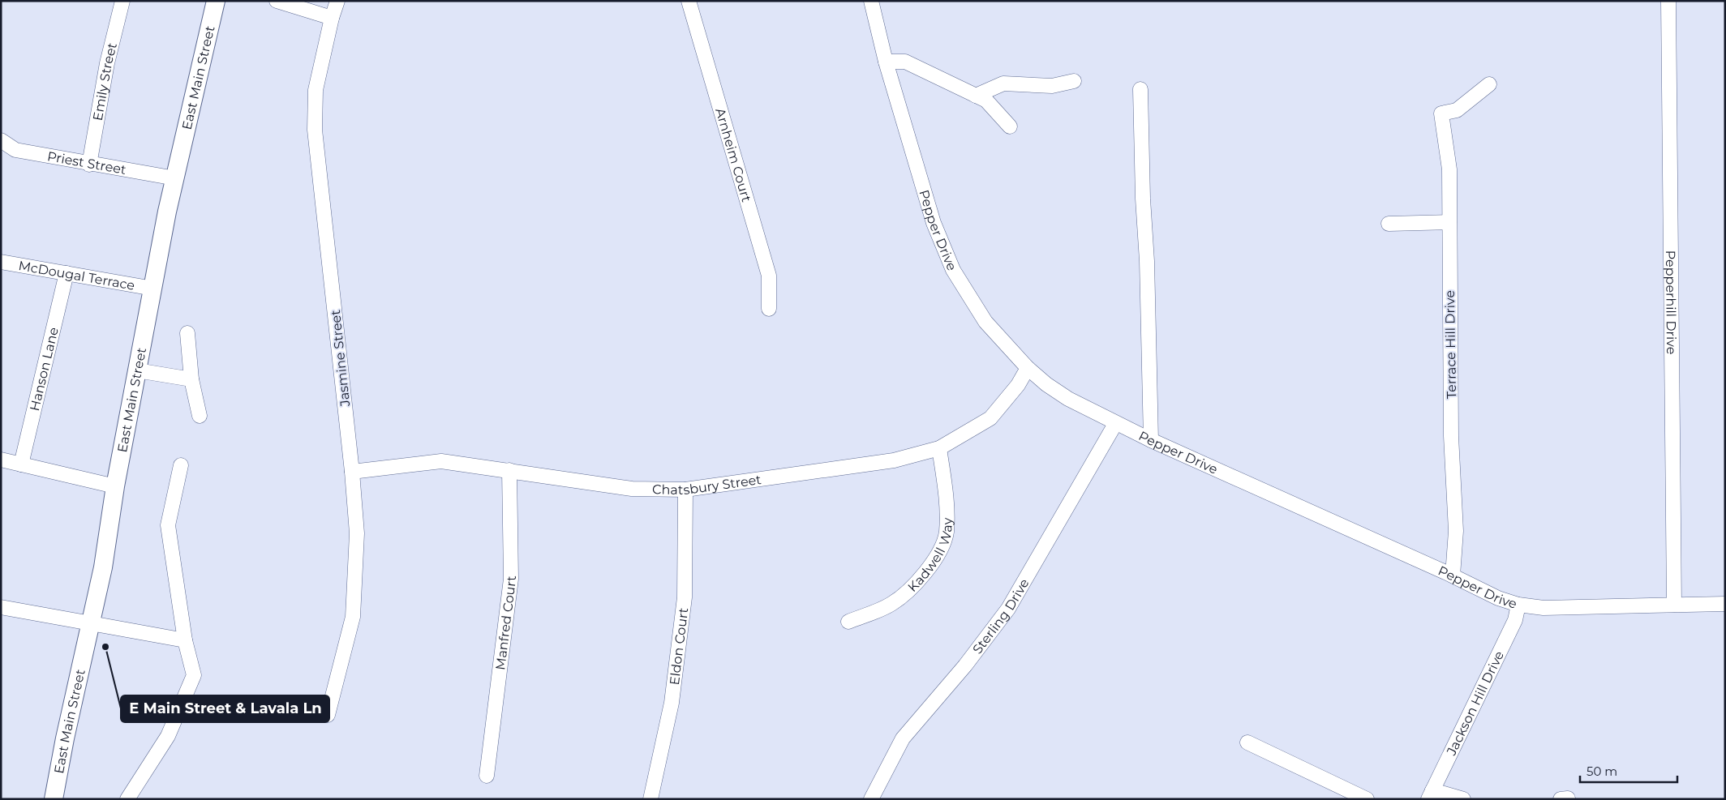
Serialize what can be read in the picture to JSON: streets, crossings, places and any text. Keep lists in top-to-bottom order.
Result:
{
  "streets": {
    "main road": ["East Main Street"],
    "street": [
      "Emily Street",
      "Arnheim Court",
      "Priest Street",
      "Pepper Drive",
      "McDougal Terrace",
      "Pepperhill Drive",
      "Terrace Hill Drive",
      "Jasmine Street",
      "Hanson Lane",
      "Chatsbury Street",
      "Kadwell Way",
      "Sterling Drive",
      "Manfred Court",
      "Eldon Court",
      "Jackson Hill Drive"
    ]
  },
  "crossings": [
    ["East Main Street", "Priest Street"],
    ["East Main Street", "McDougal Terrace"],
    ["Emily Street", "Priest Street"],
    ["Pepper Drive", "Pepperhill Drive"],
    ["Pepper Drive", "Terrace Hill Drive"],
    ["Pepper Drive", "Chatsbury Street"],
    ["Pepper Drive", "Sterling Drive"],
    ["Pepper Drive", "Jackson Hill Drive"],
    ["McDougal Terrace", "Hanson Lane"],
    ["Jasmine Street", "Chatsbury Street"],
    ["Chatsbury Street", "Kadwell Way"],
    ["Chatsbury Street", "Manfred Court"],
    ["Chatsbury Street", "Eldon Court"]
  ],
  "places": ["E Main Street & Lavala Ln"],
  "scale_bar": "50 m"
}
